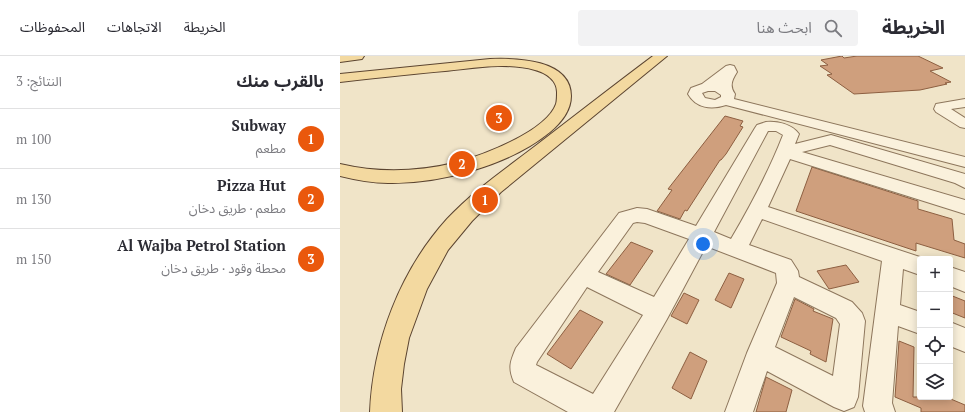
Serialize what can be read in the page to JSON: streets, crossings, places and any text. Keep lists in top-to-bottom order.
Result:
{
  "page": {
    "header": "الخريطة",
    "search": "ابحث هنا",
    "nav": ["الخريطة", "الاتجاهات", "المحفوظات"],
    "heading": ["بالقرب منك", "النتائج: 3"],
    "pins": ["3", "2", "1"],
    "list": [
      {
        "mark": "1",
        "name": "Subway",
        "note": "مطعم",
        "value": "100 m"
      },
      {
        "mark": "2",
        "name": "Pizza Hut",
        "note": "مطعم · طريق دخان",
        "value": "130 m"
      },
      {
        "mark": "3",
        "name": "Al Wajba Petrol Station",
        "note": "محطة وقود · طريق دخان",
        "value": "150 m"
      }
    ],
    "map_buttons": ["+", "−"]
  }
}
